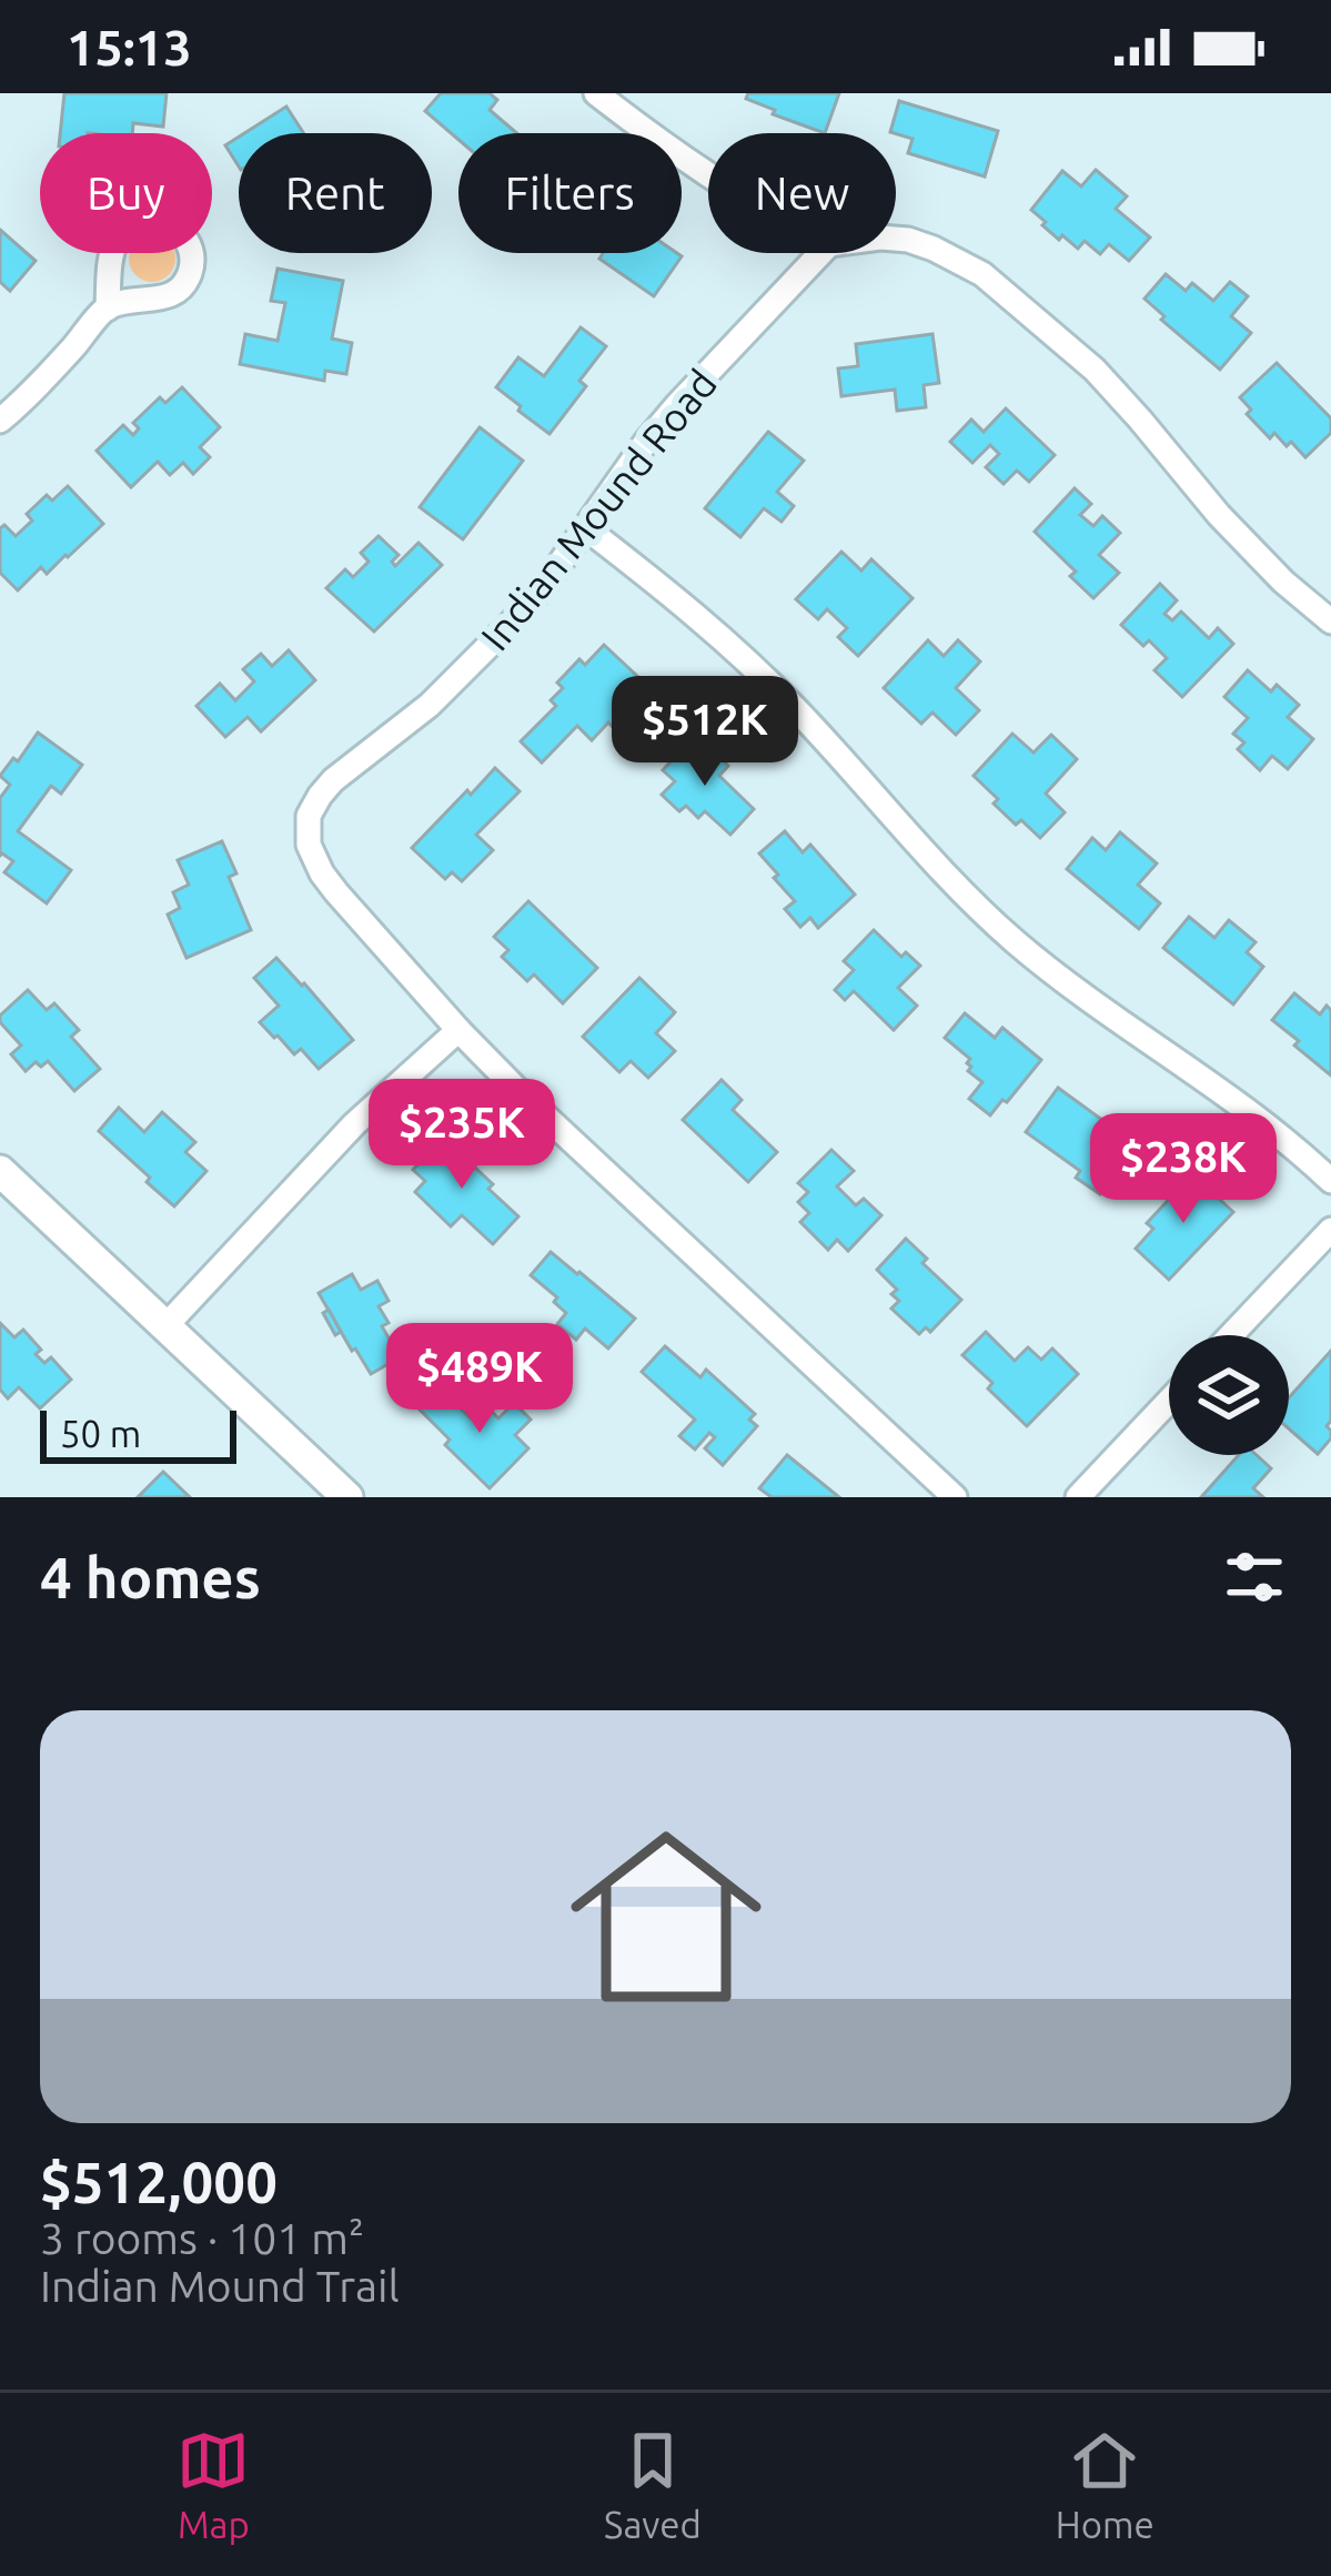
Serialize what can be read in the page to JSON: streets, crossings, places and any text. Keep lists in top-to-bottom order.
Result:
{
  "streets": {
    "street": ["Indian Mound Road"]
  },
  "scale_bar": "50 m",
  "page": {
    "status": "15:13",
    "chip": [
      "Buy",
      "Rent",
      "Filters",
      "New"
    ],
    "price": [
      "$512K",
      "$235K",
      "$238K",
      "$489K"
    ],
    "scale": "50 m",
    "heading": "4 homes",
    "list": [
      {
        "name": "$512,000",
        "note": "3 rooms · 101 m² · Indian Mound Trail"
      }
    ],
    "tabs": ["Map", "Saved", "Home"]
  }
}
